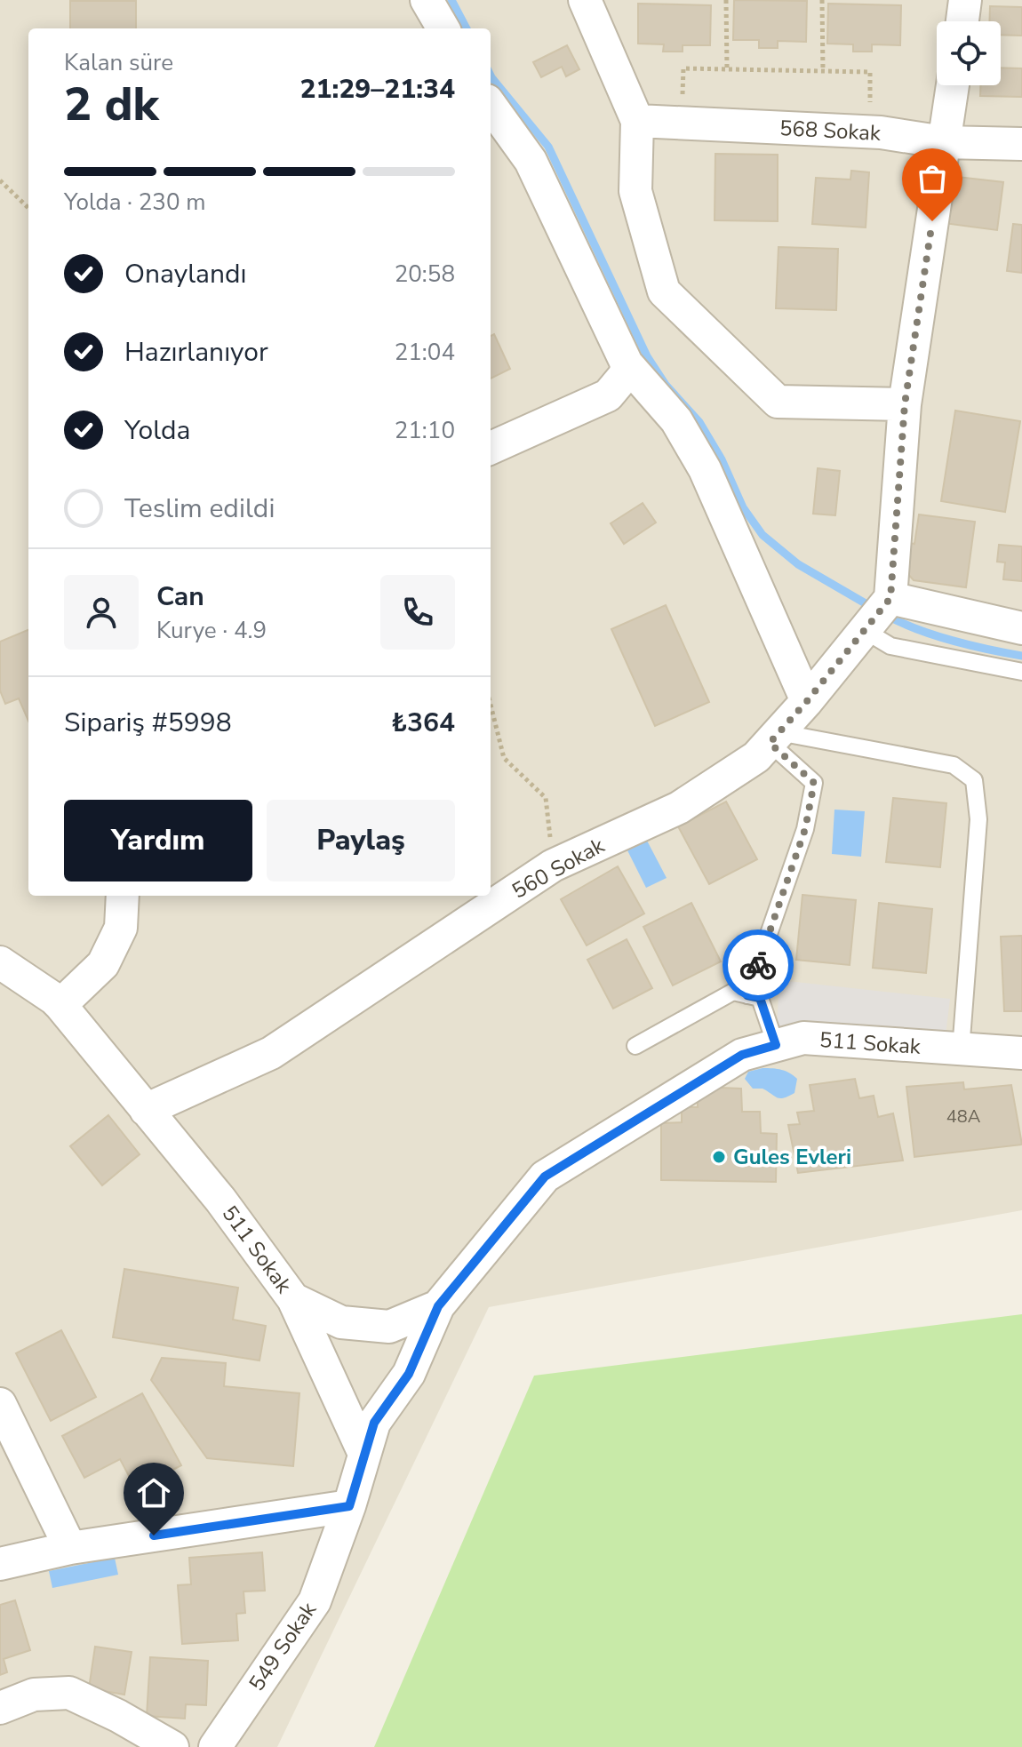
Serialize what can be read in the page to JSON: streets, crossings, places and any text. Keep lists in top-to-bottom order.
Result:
{
  "streets": {
    "street": [
      "568 Sokak",
      "560 Sokak",
      "511 Sokak",
      "549 Sokak"
    ]
  },
  "crossings": [
    ["560 Sokak", "511 Sokak"],
    ["511 Sokak", "549 Sokak"]
  ],
  "places": ["Gules Evleri"],
  "house_numbers": ["48A"],
  "page": {
    "heading": ["2 dk", "Kalan süre", "21:29–21:34"],
    "panel": [
      "Can",
      "Kurye · 4.9",
      "Sipariş #5998",
      "₺364"
    ],
    "bar": "Yolda · 230 m",
    "list": [
      ["Onaylandı", "20:58"],
      ["Hazırlanıyor", "21:04"],
      ["Yolda", "21:10"],
      "Teslim edildi"
    ],
    "buttons": ["Yardım", "Paylaş"]
  }
}
